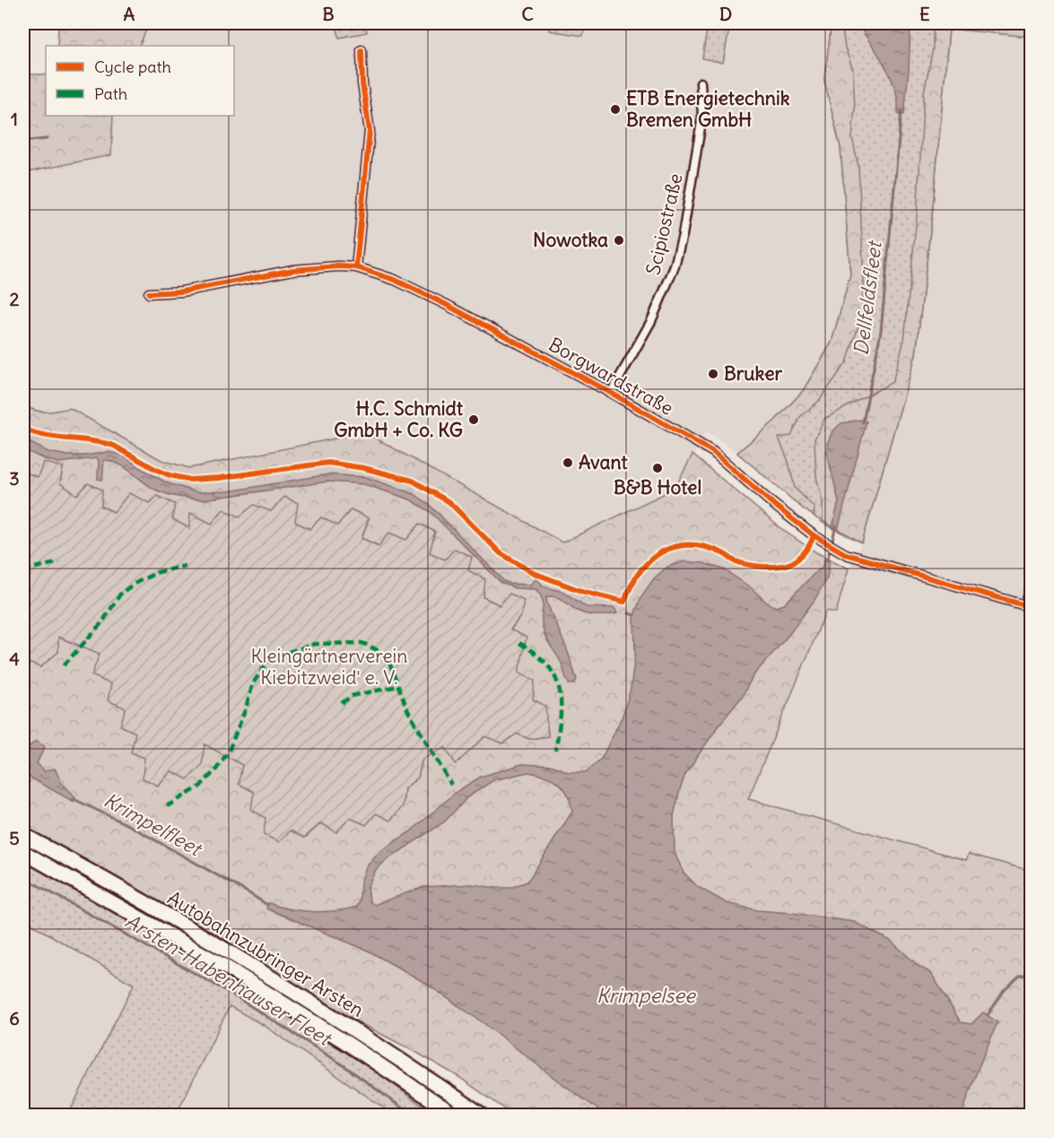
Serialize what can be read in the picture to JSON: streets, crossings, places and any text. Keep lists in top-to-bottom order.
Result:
{
  "streets": {
    "highway": ["Autobahnzubringer Arsten"],
    "street": ["Scipiostraße", "Borgwardstraße"]
  },
  "crossings": [
    ["Scipiostraße", "Borgwardstraße"]
  ],
  "water": [
    "Dellfeldsfleet",
    "Krimpelfleet",
    "Arsten-Habenhauser Fleet",
    "Krimpelsee"
  ],
  "parks": ["Kleingärtnerverein Kiebitzweid' e. V."],
  "places": [
    "ETB Energietechnik Bremen GmbH",
    "Nowotka",
    "Bruker",
    "H.C. Schmidt GmbH + Co. KG",
    "Avant",
    "B&B Hotel"
  ],
  "legend": ["Cycle path", "Path"],
  "grid": {
    "columns": [
      "A",
      "B",
      "C",
      "D",
      "E"
    ],
    "rows": [
      "1",
      "2",
      "3",
      "4",
      "5",
      "6"
    ]
  }
}
